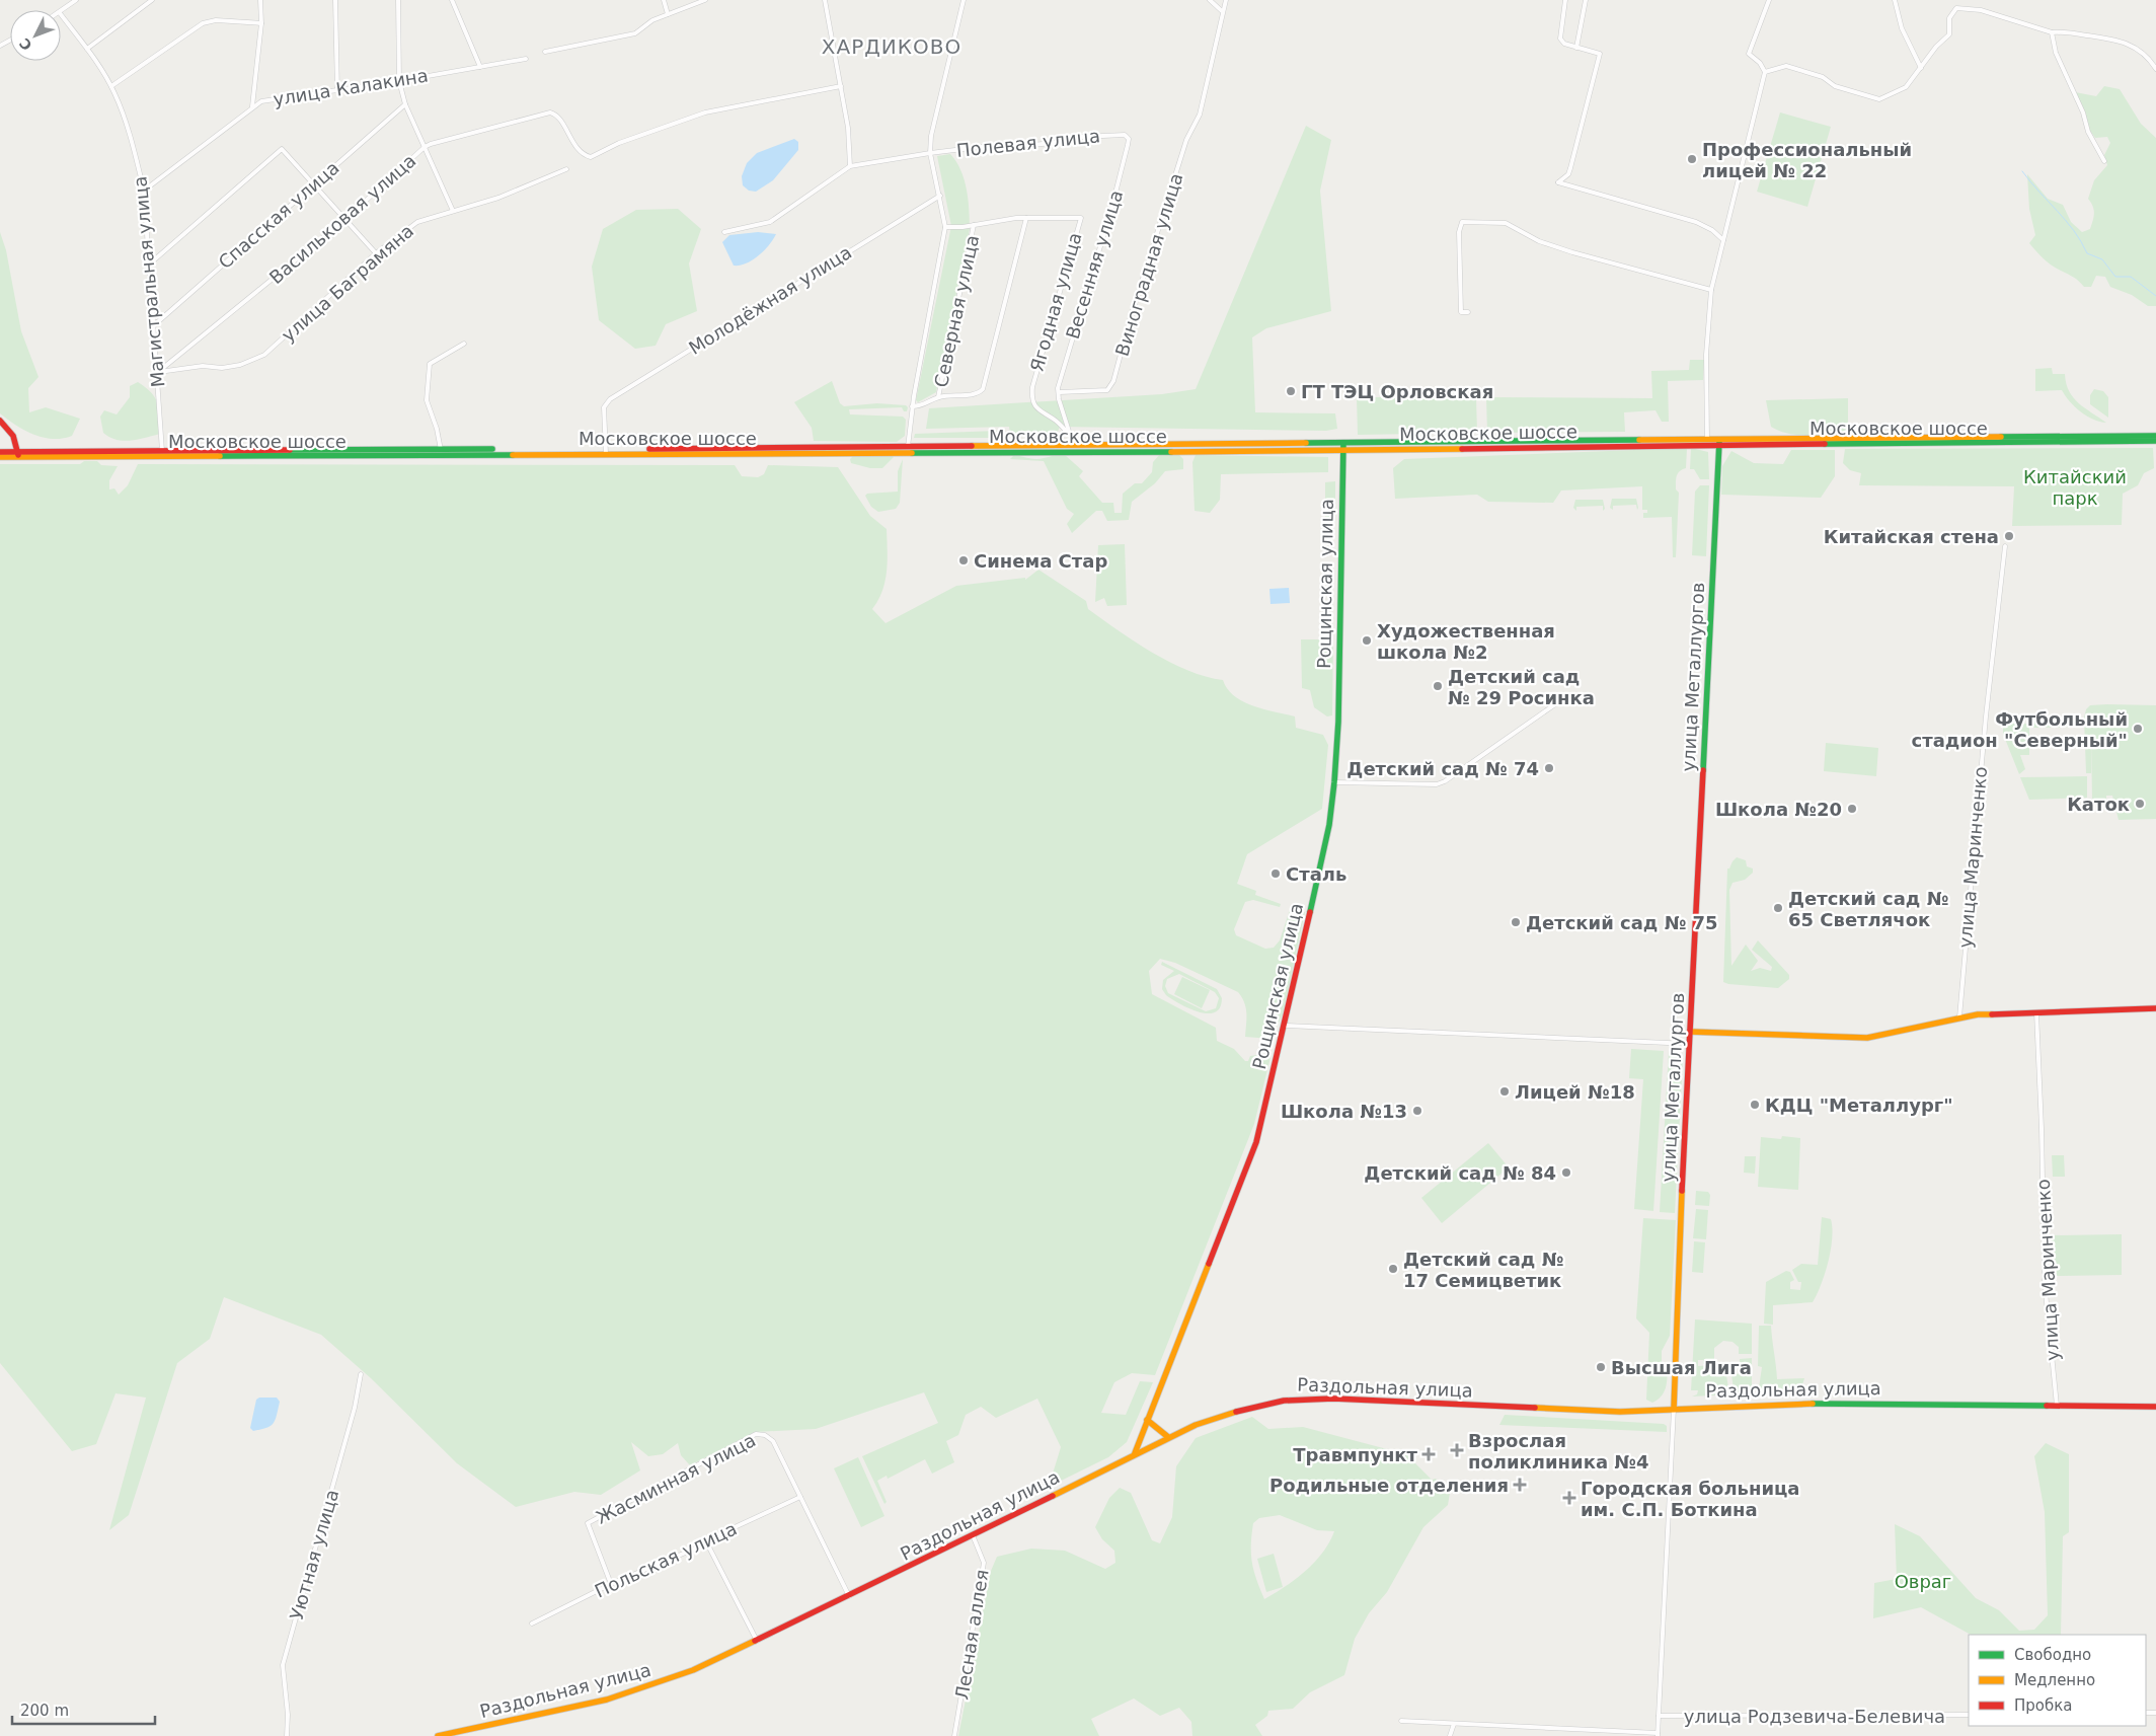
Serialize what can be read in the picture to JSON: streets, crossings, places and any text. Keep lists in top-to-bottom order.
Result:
{
  "streets": {
    "main road": [
      "Московское шоссе",
      "Рощинская улица",
      "улица Металлургов",
      "Раздольная улица"
    ],
    "street": [
      "улица Калакина",
      "Полевая улица",
      "Спасская улица",
      "Васильковая улица",
      "Весенняя улица",
      "Виноградная улица",
      "Магистральная улица",
      "улица Баграмяна",
      "Молодёжная улица",
      "Ягодная улица",
      "Северная улица",
      "улица Маринченко",
      "Жасминная улица",
      "Уютная улица",
      "Польская улица",
      "Лесная аллея",
      "улица Родзевича-Белевича"
    ]
  },
  "crossings": [
    ["улица Калакина", "Магистральная улица"],
    ["Полевая улица", "Весенняя улица"],
    ["Спасская улица", "Магистральная улица"],
    ["Васильковая улица", "Магистральная улица"],
    ["Васильковая улица", "улица Баграмяна"],
    ["Весенняя улица", "Виноградная улица"],
    ["Весенняя улица", "Ягодная улица"],
    ["Весенняя улица", "Московское шоссе"],
    ["Магистральная улица", "улица Баграмяна"],
    ["Магистральная улица", "Московское шоссе"],
    ["Молодёжная улица", "Московское шоссе"],
    ["Московское шоссе", "Рощинская улица"],
    ["Московское шоссе", "улица Металлургов"],
    ["Рощинская улица", "Раздольная улица"],
    ["улица Металлургов", "Раздольная улица"],
    ["улица Металлургов", "улица Родзевича-Белевича"],
    ["улица Маринченко", "Раздольная улица"],
    ["Раздольная улица", "Лесная аллея"],
    ["Жасминная улица", "Польская улица"]
  ],
  "districts": ["ХАРДИКОВО"],
  "parks": ["Китайский парк", "Овраг"],
  "places": {
    "other": [
      "Профессиональный лицей № 22",
      "ГТ ТЭЦ Орловская",
      "Китайская стена",
      "Синема Стар",
      "Художественная школа №2",
      "Детский сад № 29 Росинка",
      "Футбольный стадион \"Северный\"",
      "Детский сад № 74",
      "Каток",
      "Школа №20",
      "Сталь",
      "Детский сад № 65 Светлячок",
      "Детский сад № 75",
      "Лицей №18",
      "КДЦ \"Металлург\"",
      "Школа №13",
      "Детский сад № 84",
      "Детский сад № 17 Семицветик",
      "Высшая Лига"
    ],
    "health": [
      "Взрослая поликлиника №4",
      "Травмпункт",
      "Родильные отделения",
      "Городская больница им. С.П. Боткина"
    ]
  },
  "legend": ["Свободно", "Медленно", "Пробка"],
  "scale_bar": "200 m",
  "north": "bottom left"
}
